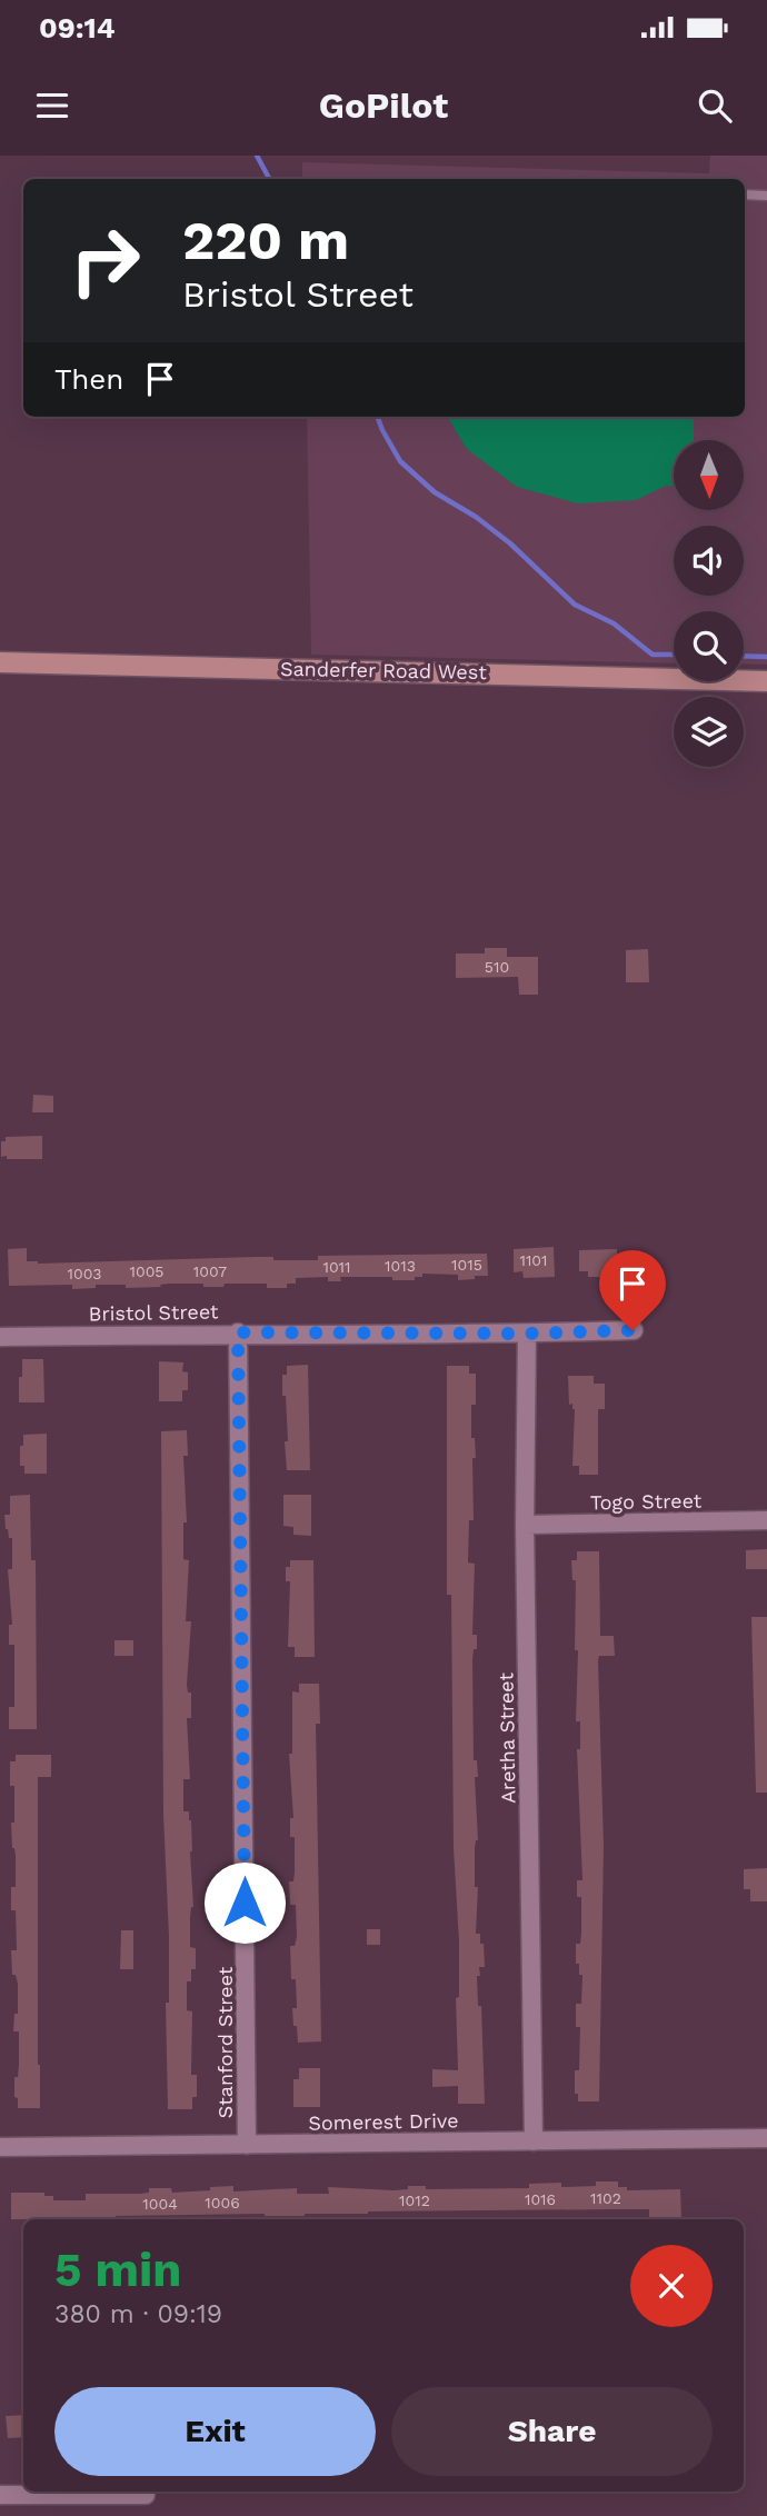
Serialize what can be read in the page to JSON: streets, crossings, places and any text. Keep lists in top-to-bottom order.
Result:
{
  "streets": {
    "street": [
      "Sanderfer Road West",
      "Bristol Street",
      "Togo Street",
      "Aretha Street",
      "Stanford Street",
      "Somerest Drive"
    ]
  },
  "crossings": [
    ["Bristol Street", "Aretha Street"],
    ["Bristol Street", "Stanford Street"],
    ["Togo Street", "Aretha Street"],
    ["Aretha Street", "Somerest Drive"],
    ["Stanford Street", "Somerest Drive"]
  ],
  "house_numbers": [
    "510",
    "1101",
    "1015",
    "1013",
    "1011",
    "1005",
    "1007",
    "1003",
    "1102",
    "1016",
    "1012",
    "1006",
    "1004"
  ],
  "north": "bottom",
  "page": {
    "status": "09:14",
    "header": "GoPilot",
    "turn": ["220 m", "Bristol Street"],
    "then": "Then",
    "heading": ["5 min", "380 m · 09:19"],
    "buttons": ["Exit", "Share"]
  }
}
